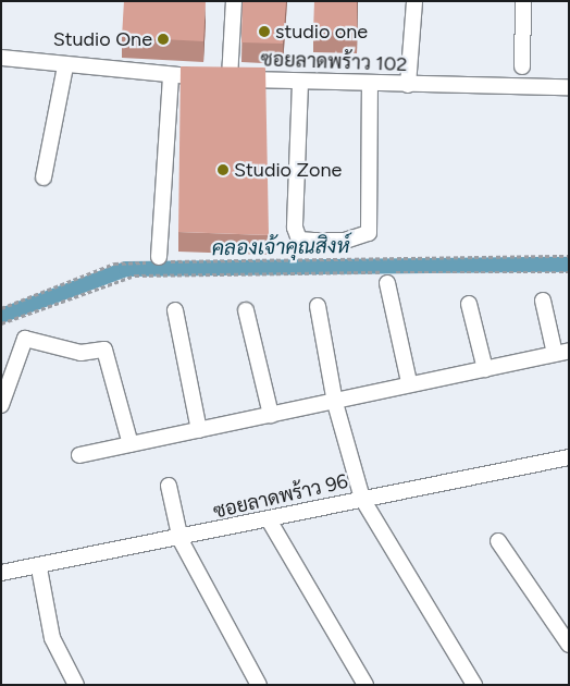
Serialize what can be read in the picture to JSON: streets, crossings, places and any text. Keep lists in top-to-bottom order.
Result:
{
  "streets": {
    "street": ["ซอยลาดพร้าว 102", "ซอยลาดพร้าว 96"]
  },
  "water": ["คลองเจ้าคุณสิงห์"],
  "places": ["studio one", "Studio One", "Studio Zone"]
}
